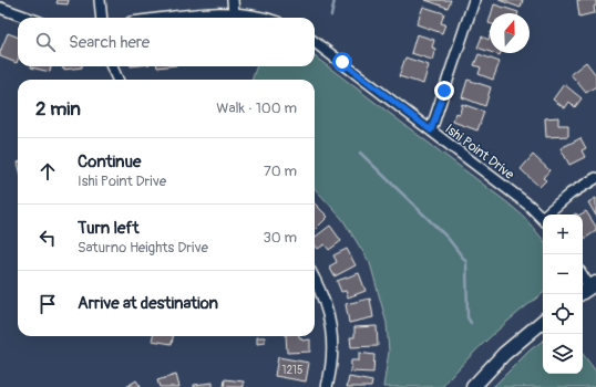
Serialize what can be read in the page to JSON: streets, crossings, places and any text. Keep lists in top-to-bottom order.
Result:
{
  "streets": {
    "street": ["Ishi Point Drive"]
  },
  "house_numbers": ["1215"],
  "north": "top",
  "page": {
    "search": "Search here",
    "heading": ["2 min", "Walk · 100 m"],
    "list": [
      ["Continue", "Ishi Point Drive", "70 m"],
      ["Turn left", "Saturno Heights Drive", "30 m"],
      "Arrive at destination"
    ],
    "map_buttons": ["+", "−"]
  }
}
